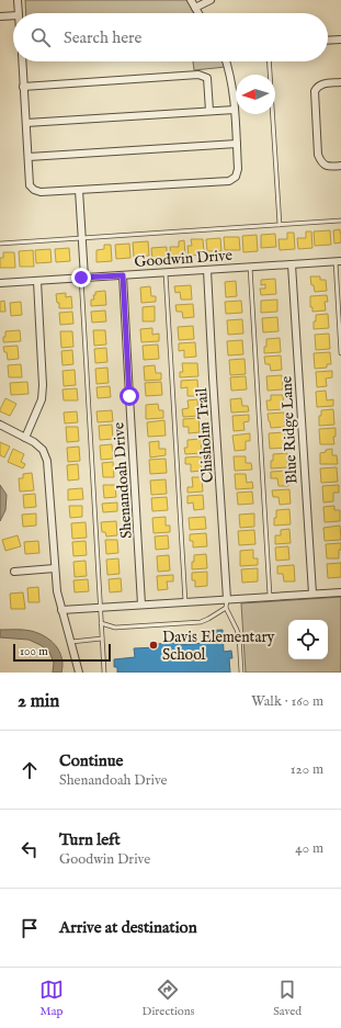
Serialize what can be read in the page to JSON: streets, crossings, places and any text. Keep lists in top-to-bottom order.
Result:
{
  "streets": {
    "street": [
      "Goodwin Drive",
      "Blue Ridge Lane",
      "Chisholm Trail",
      "Shenandoah Drive"
    ]
  },
  "crossings": [
    ["Goodwin Drive", "Blue Ridge Lane"],
    ["Goodwin Drive", "Chisholm Trail"],
    ["Goodwin Drive", "Shenandoah Drive"]
  ],
  "places": ["Davis Elementary School"],
  "scale_bar": "100 m",
  "north": "left",
  "page": {
    "search": "Search here",
    "scale": "100 m",
    "heading": ["2 min", "Walk · 160 m"],
    "list": [
      ["Continue", "Shenandoah Drive", "120 m"],
      ["Turn left", "Goodwin Drive", "40 m"],
      "Arrive at destination"
    ],
    "nav": ["Map", "Directions", "Saved"]
  }
}
